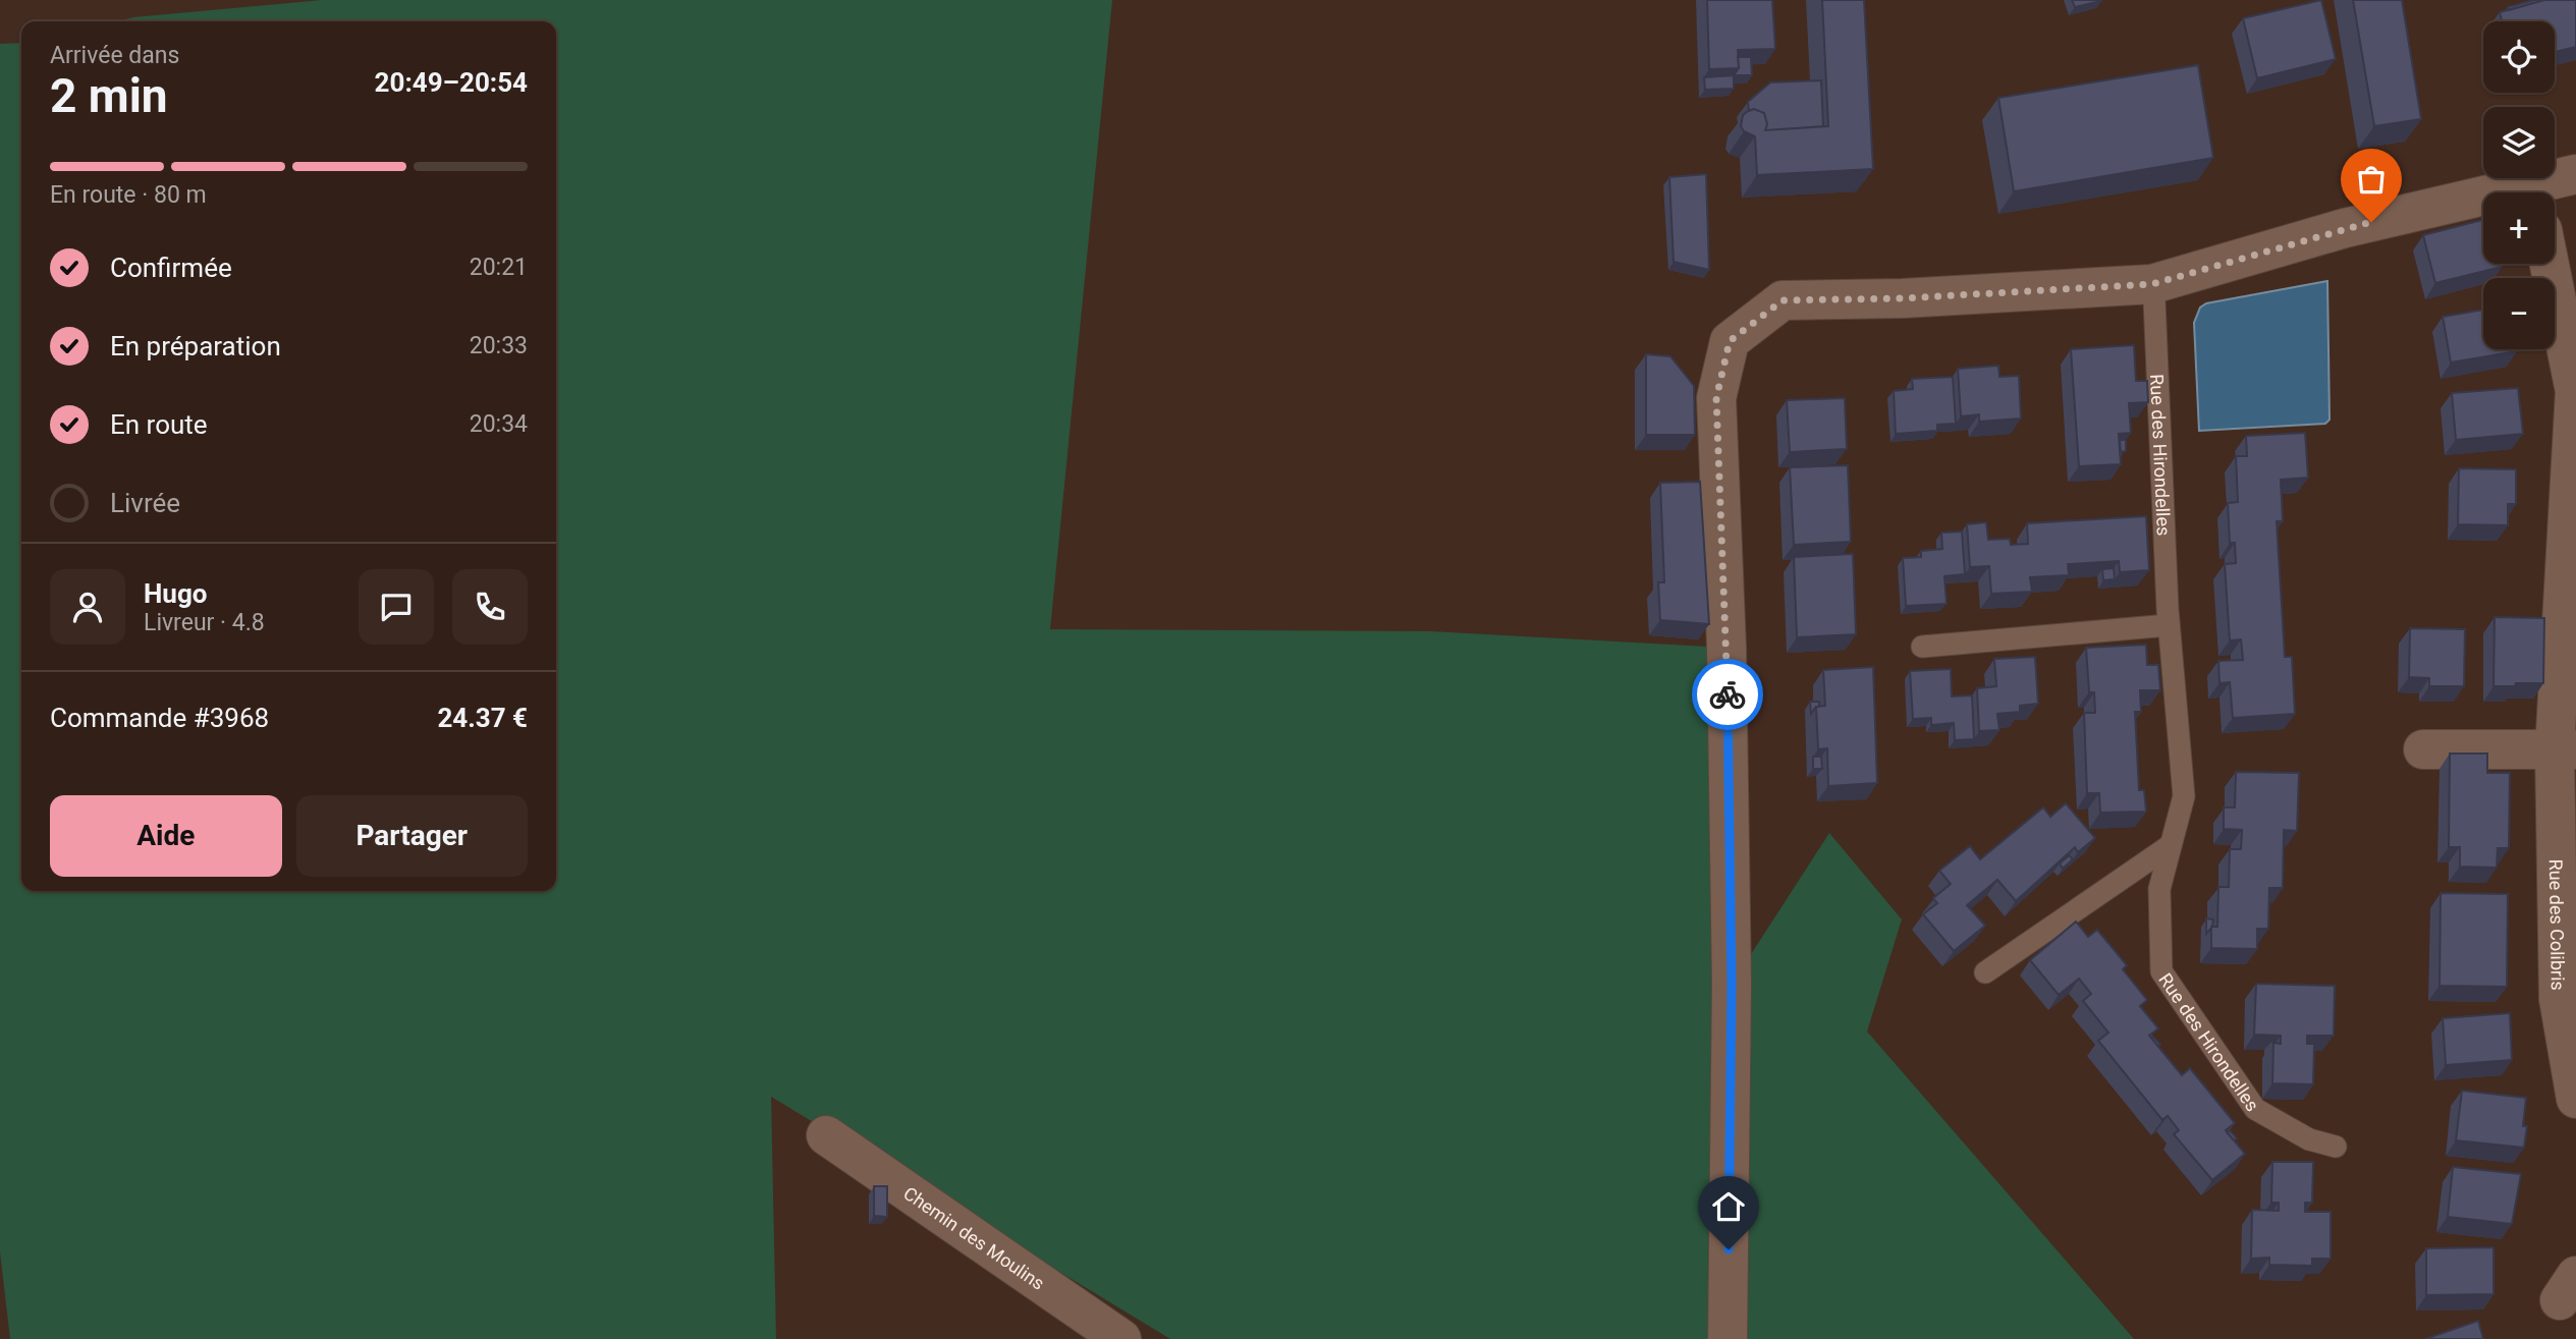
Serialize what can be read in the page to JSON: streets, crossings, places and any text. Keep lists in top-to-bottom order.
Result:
{
  "streets": {
    "street": ["Rue des Colibris", "Chemin des Moulins"],
    "lane": ["Rue des Hirondelles"]
  },
  "page": {
    "map_buttons": ["+", "−"],
    "heading": ["2 min", "Arrivée dans", "20:49–20:54"],
    "panel": [
      "Hugo",
      "Livreur · 4.8",
      "Commande #3968",
      "24.37 €"
    ],
    "bar": "En route · 80 m",
    "list": [
      ["Confirmée", "20:21"],
      ["En préparation", "20:33"],
      ["En route", "20:34"],
      "Livrée"
    ],
    "buttons": ["Aide", "Partager"]
  }
}
